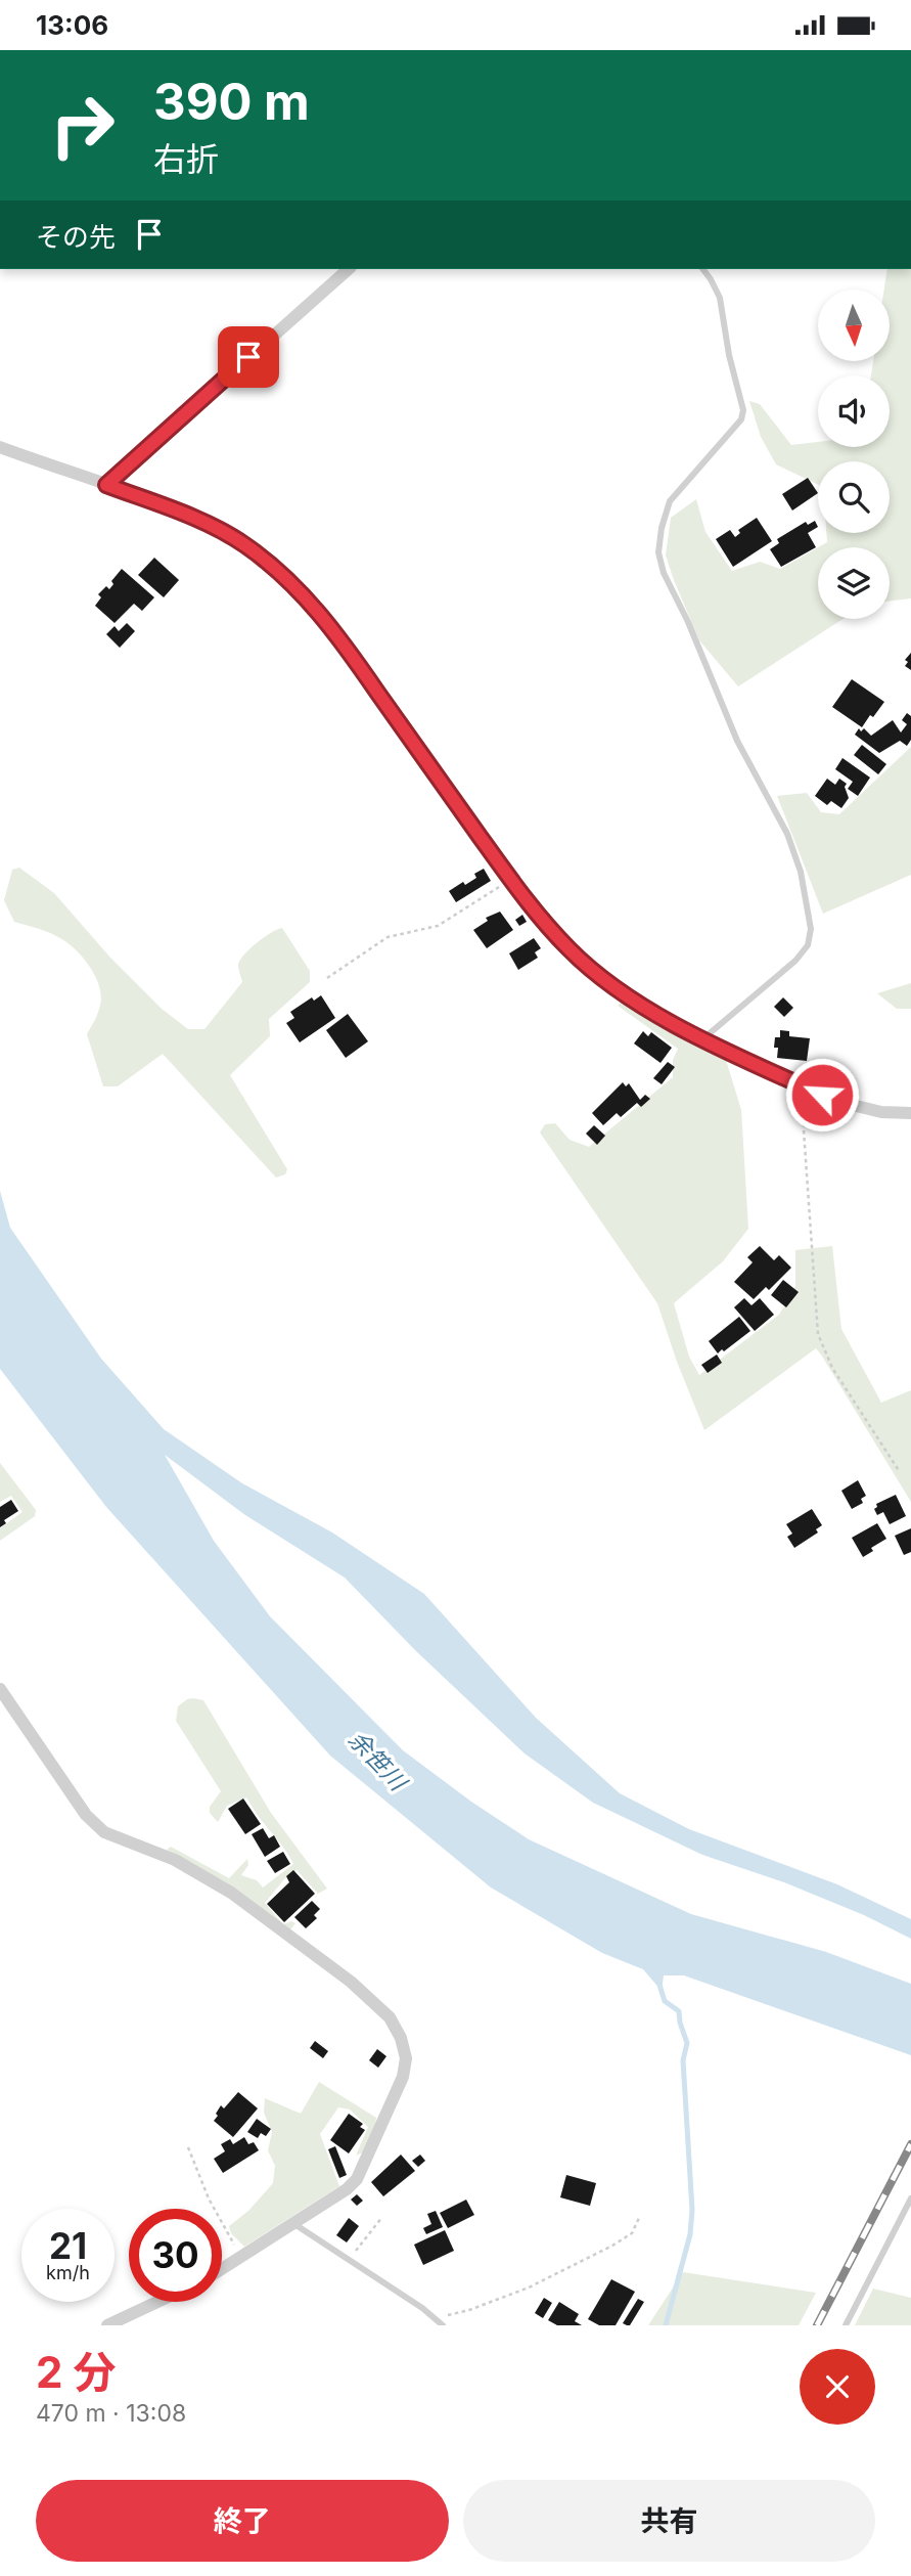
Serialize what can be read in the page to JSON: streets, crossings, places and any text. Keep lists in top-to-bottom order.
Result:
{
  "water": ["余笹川"],
  "north": "bottom",
  "page": {
    "status": "13:06",
    "turn": ["390 m", "右折"],
    "then": "その先",
    "speed": "21 km/h",
    "limit": "30",
    "heading": ["2 分", "470 m · 13:08"],
    "buttons": ["終了", "共有"]
  }
}
